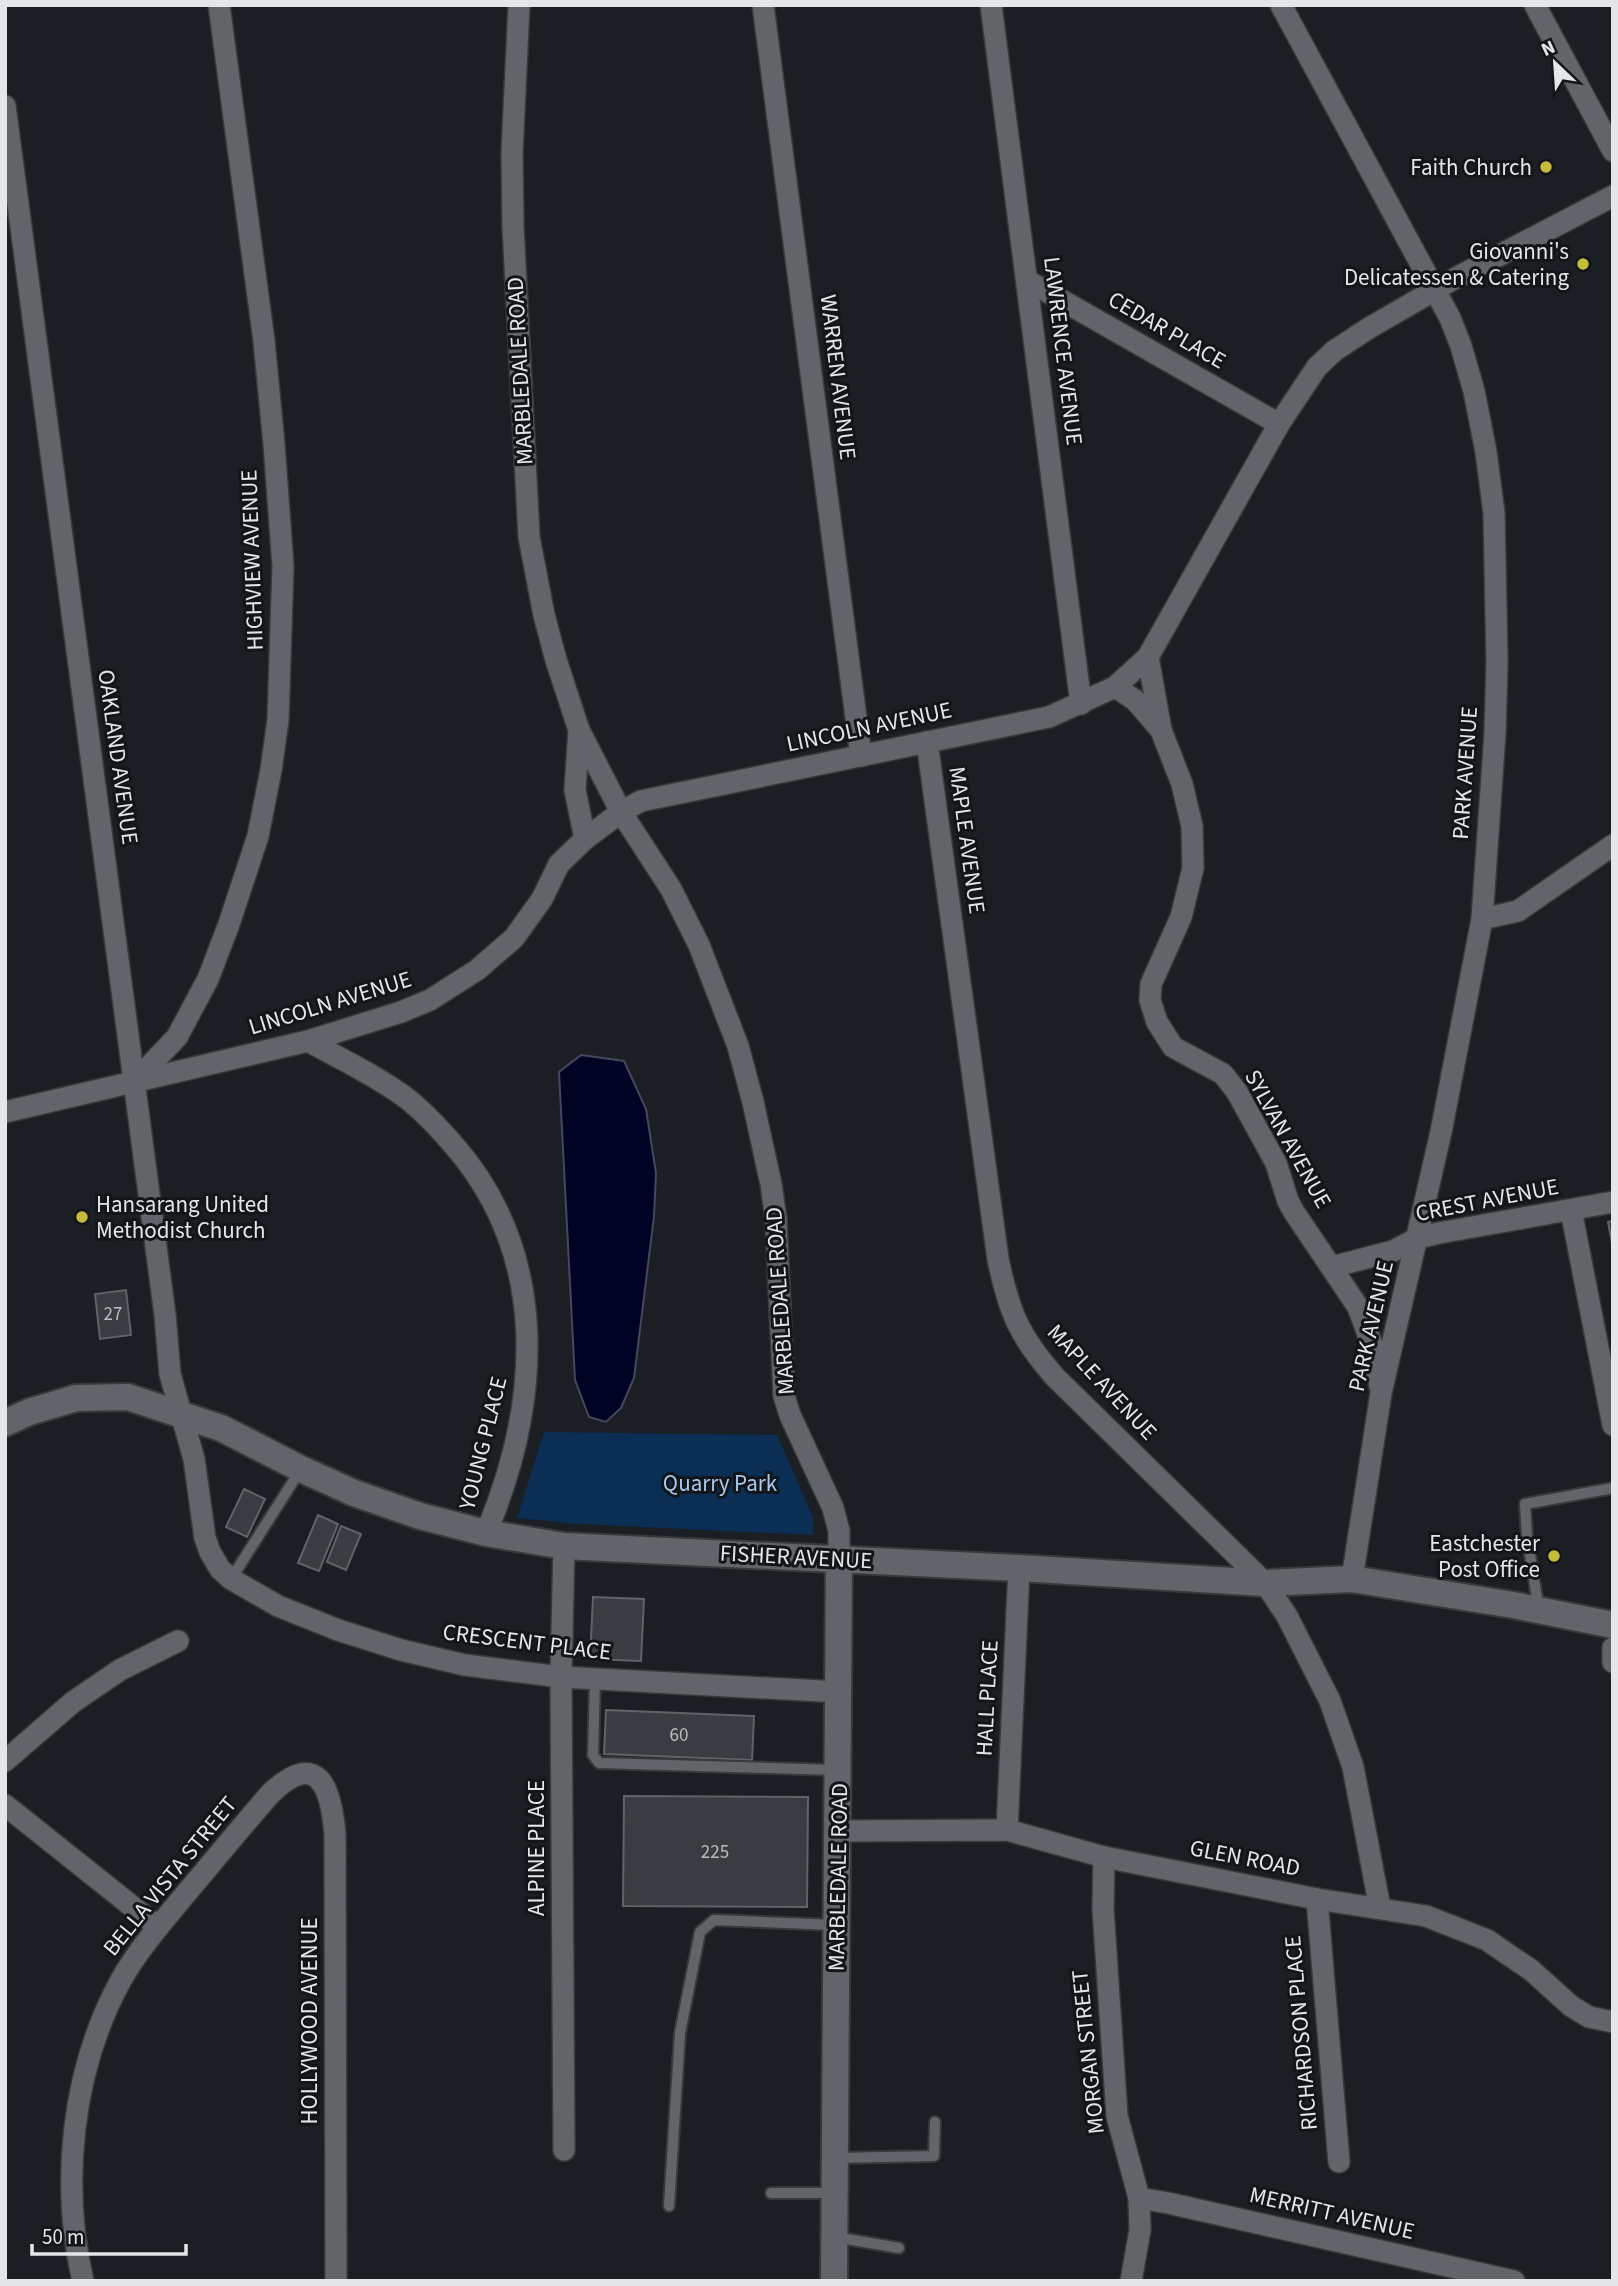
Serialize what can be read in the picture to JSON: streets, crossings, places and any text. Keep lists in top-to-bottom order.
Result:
{
  "streets": {
    "street": [
      "CEDAR PLACE",
      "LAWRENCE AVENUE",
      "MARBLEDALE ROAD",
      "WARREN AVENUE",
      "HIGHVIEW AVENUE",
      "LINCOLN AVENUE",
      "OAKLAND AVENUE",
      "PARK AVENUE",
      "MAPLE AVENUE",
      "SYLVAN AVENUE",
      "CREST AVENUE",
      "YOUNG PLACE",
      "FISHER AVENUE",
      "CRESCENT PLACE",
      "HALL PLACE",
      "ALPINE PLACE",
      "GLEN ROAD",
      "BELLA VISTA STREET",
      "HOLLYWOOD AVENUE",
      "RICHARDSON PLACE",
      "MORGAN STREET",
      "MERRITT AVENUE"
    ]
  },
  "crossings": [
    ["CEDAR PLACE", "LAWRENCE AVENUE"],
    ["CEDAR PLACE", "LINCOLN AVENUE"],
    ["LAWRENCE AVENUE", "LINCOLN AVENUE"],
    ["MARBLEDALE ROAD", "LINCOLN AVENUE"],
    ["MARBLEDALE ROAD", "FISHER AVENUE"],
    ["MARBLEDALE ROAD", "CRESCENT PLACE"],
    ["MARBLEDALE ROAD", "GLEN ROAD"],
    ["WARREN AVENUE", "LINCOLN AVENUE"],
    ["HIGHVIEW AVENUE", "LINCOLN AVENUE"],
    ["HIGHVIEW AVENUE", "OAKLAND AVENUE"],
    ["LINCOLN AVENUE", "OAKLAND AVENUE"],
    ["LINCOLN AVENUE", "PARK AVENUE"],
    ["LINCOLN AVENUE", "MAPLE AVENUE"],
    ["LINCOLN AVENUE", "SYLVAN AVENUE"],
    ["LINCOLN AVENUE", "YOUNG PLACE"],
    ["OAKLAND AVENUE", "FISHER AVENUE"],
    ["OAKLAND AVENUE", "CRESCENT PLACE"],
    ["PARK AVENUE", "SYLVAN AVENUE"],
    ["PARK AVENUE", "CREST AVENUE"],
    ["PARK AVENUE", "FISHER AVENUE"],
    ["MAPLE AVENUE", "FISHER AVENUE"],
    ["MAPLE AVENUE", "GLEN ROAD"],
    ["SYLVAN AVENUE", "CREST AVENUE"],
    ["YOUNG PLACE", "FISHER AVENUE"],
    ["FISHER AVENUE", "CRESCENT PLACE"],
    ["FISHER AVENUE", "HALL PLACE"],
    ["FISHER AVENUE", "ALPINE PLACE"],
    ["CRESCENT PLACE", "ALPINE PLACE"],
    ["HALL PLACE", "GLEN ROAD"],
    ["GLEN ROAD", "RICHARDSON PLACE"],
    ["GLEN ROAD", "MORGAN STREET"],
    ["BELLA VISTA STREET", "HOLLYWOOD AVENUE"],
    ["MORGAN STREET", "MERRITT AVENUE"]
  ],
  "parks": ["Quarry Park"],
  "places": [
    "Faith Church",
    "Giovanni's Delicatessen & Catering",
    "Hansarang United Methodist Church",
    "Eastchester Post Office"
  ],
  "house_numbers": ["27", "60", "225"],
  "scale_bar": "50 m",
  "north": "top left"
}
